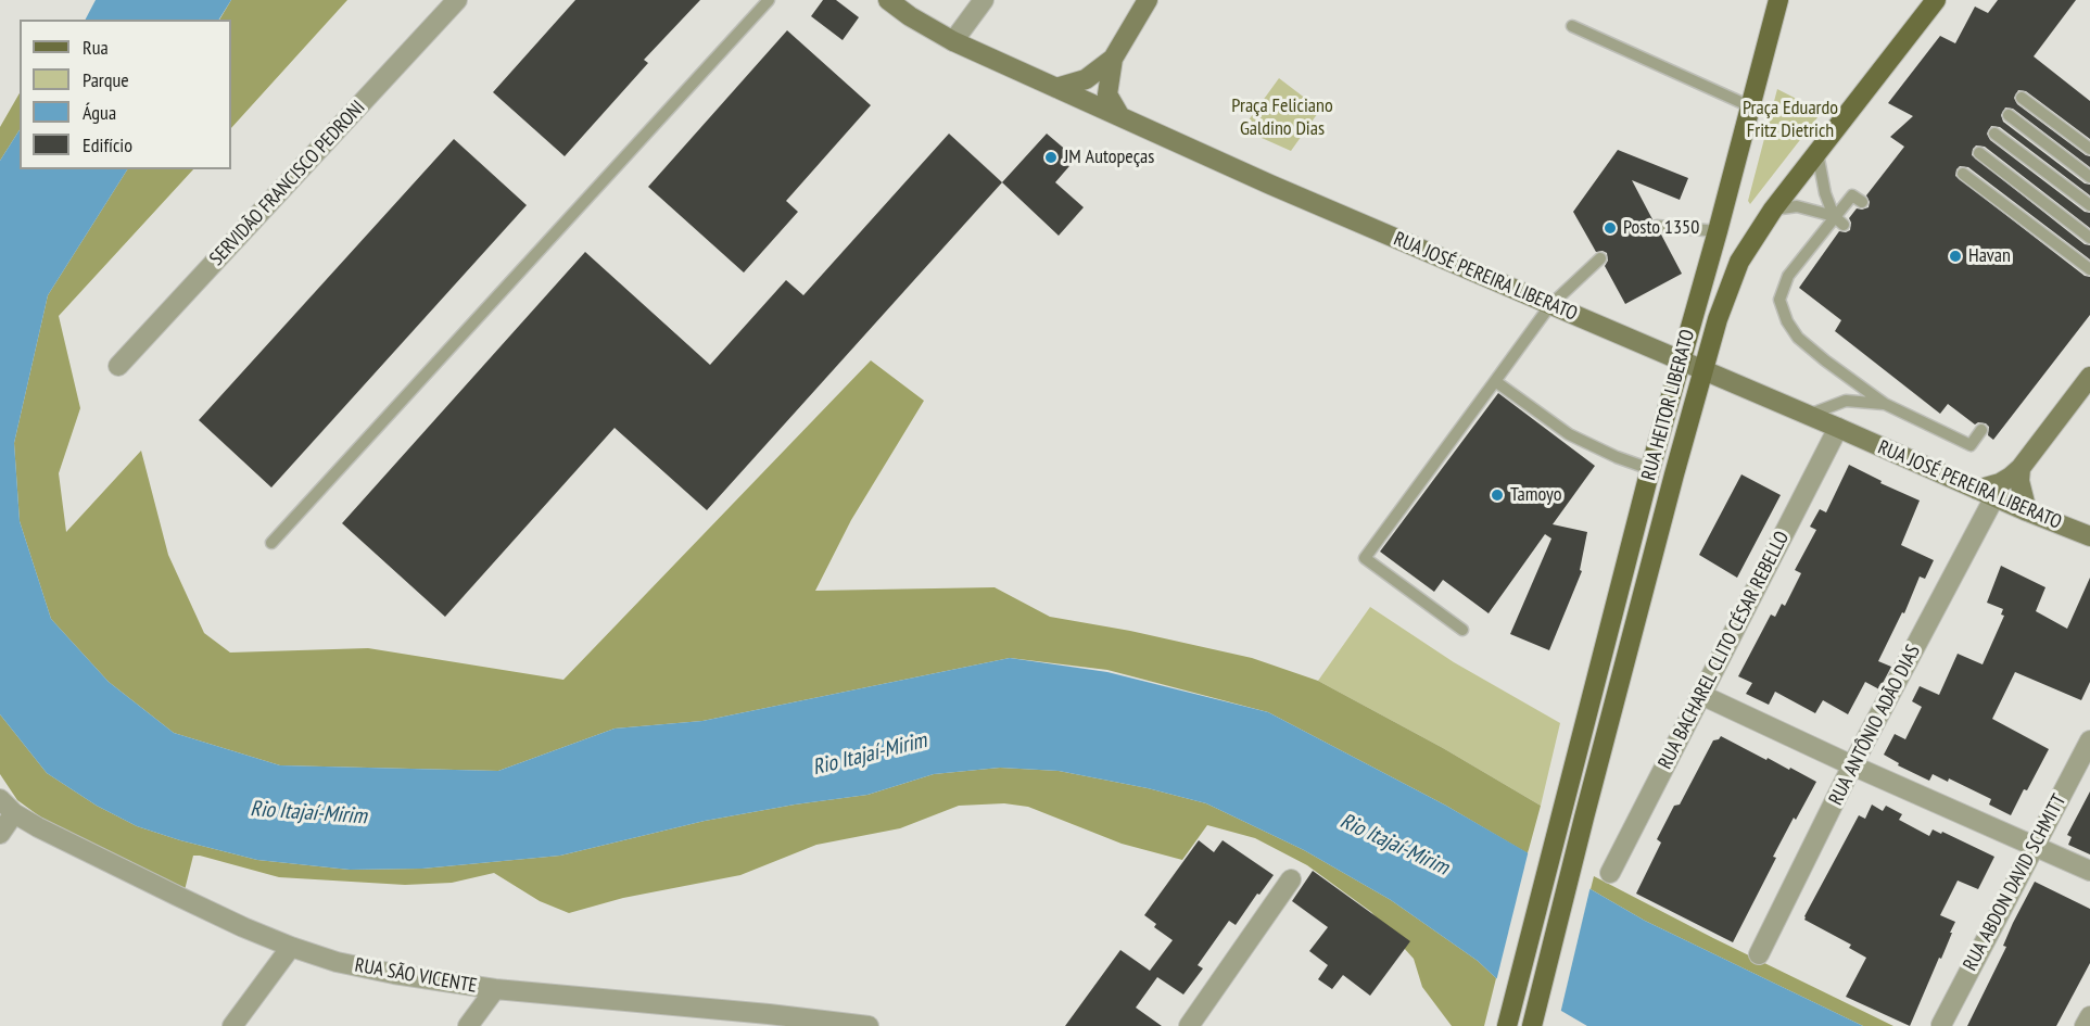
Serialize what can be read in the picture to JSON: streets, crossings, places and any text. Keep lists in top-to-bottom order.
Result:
{
  "streets": {
    "main road": ["RUA JOSÉ PEREIRA LIBERATO", "RUA HEITOR LIBERATO"],
    "street": [
      "SERVIDÃO FRANCISCO PEDRONI",
      "RUA BACHAREL CLITO CÉSAR REBELLO",
      "RUA ANTÔNIO ADÃO DIAS",
      "RUA ABDON DAVID SCHMITT",
      "RUA SÃO VICENTE"
    ]
  },
  "crossings": [
    ["RUA JOSÉ PEREIRA LIBERATO", "RUA HEITOR LIBERATO"],
    ["RUA JOSÉ PEREIRA LIBERATO", "RUA BACHAREL CLITO CÉSAR REBELLO"],
    ["RUA JOSÉ PEREIRA LIBERATO", "RUA ANTÔNIO ADÃO DIAS"]
  ],
  "water": ["Rio Itajaí-Mirim"],
  "parks": ["Praça Feliciano Galdino Dias", "Praça Eduardo Fritz Dietrich"],
  "places": [
    "JM Autopeças",
    "Posto 1350",
    "Havan",
    "Tamoyo"
  ],
  "legend": [
    "Rua",
    "Parque",
    "Água",
    "Edifício"
  ]
}
